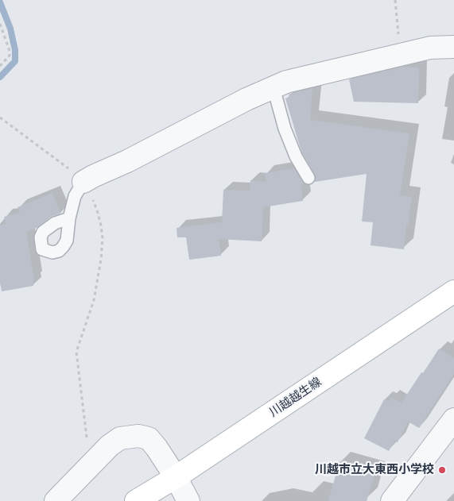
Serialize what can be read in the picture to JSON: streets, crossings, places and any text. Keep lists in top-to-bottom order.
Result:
{
  "streets": {
    "main road": ["川越越生線"]
  },
  "places": ["川越市立大東西小学校"]
}
